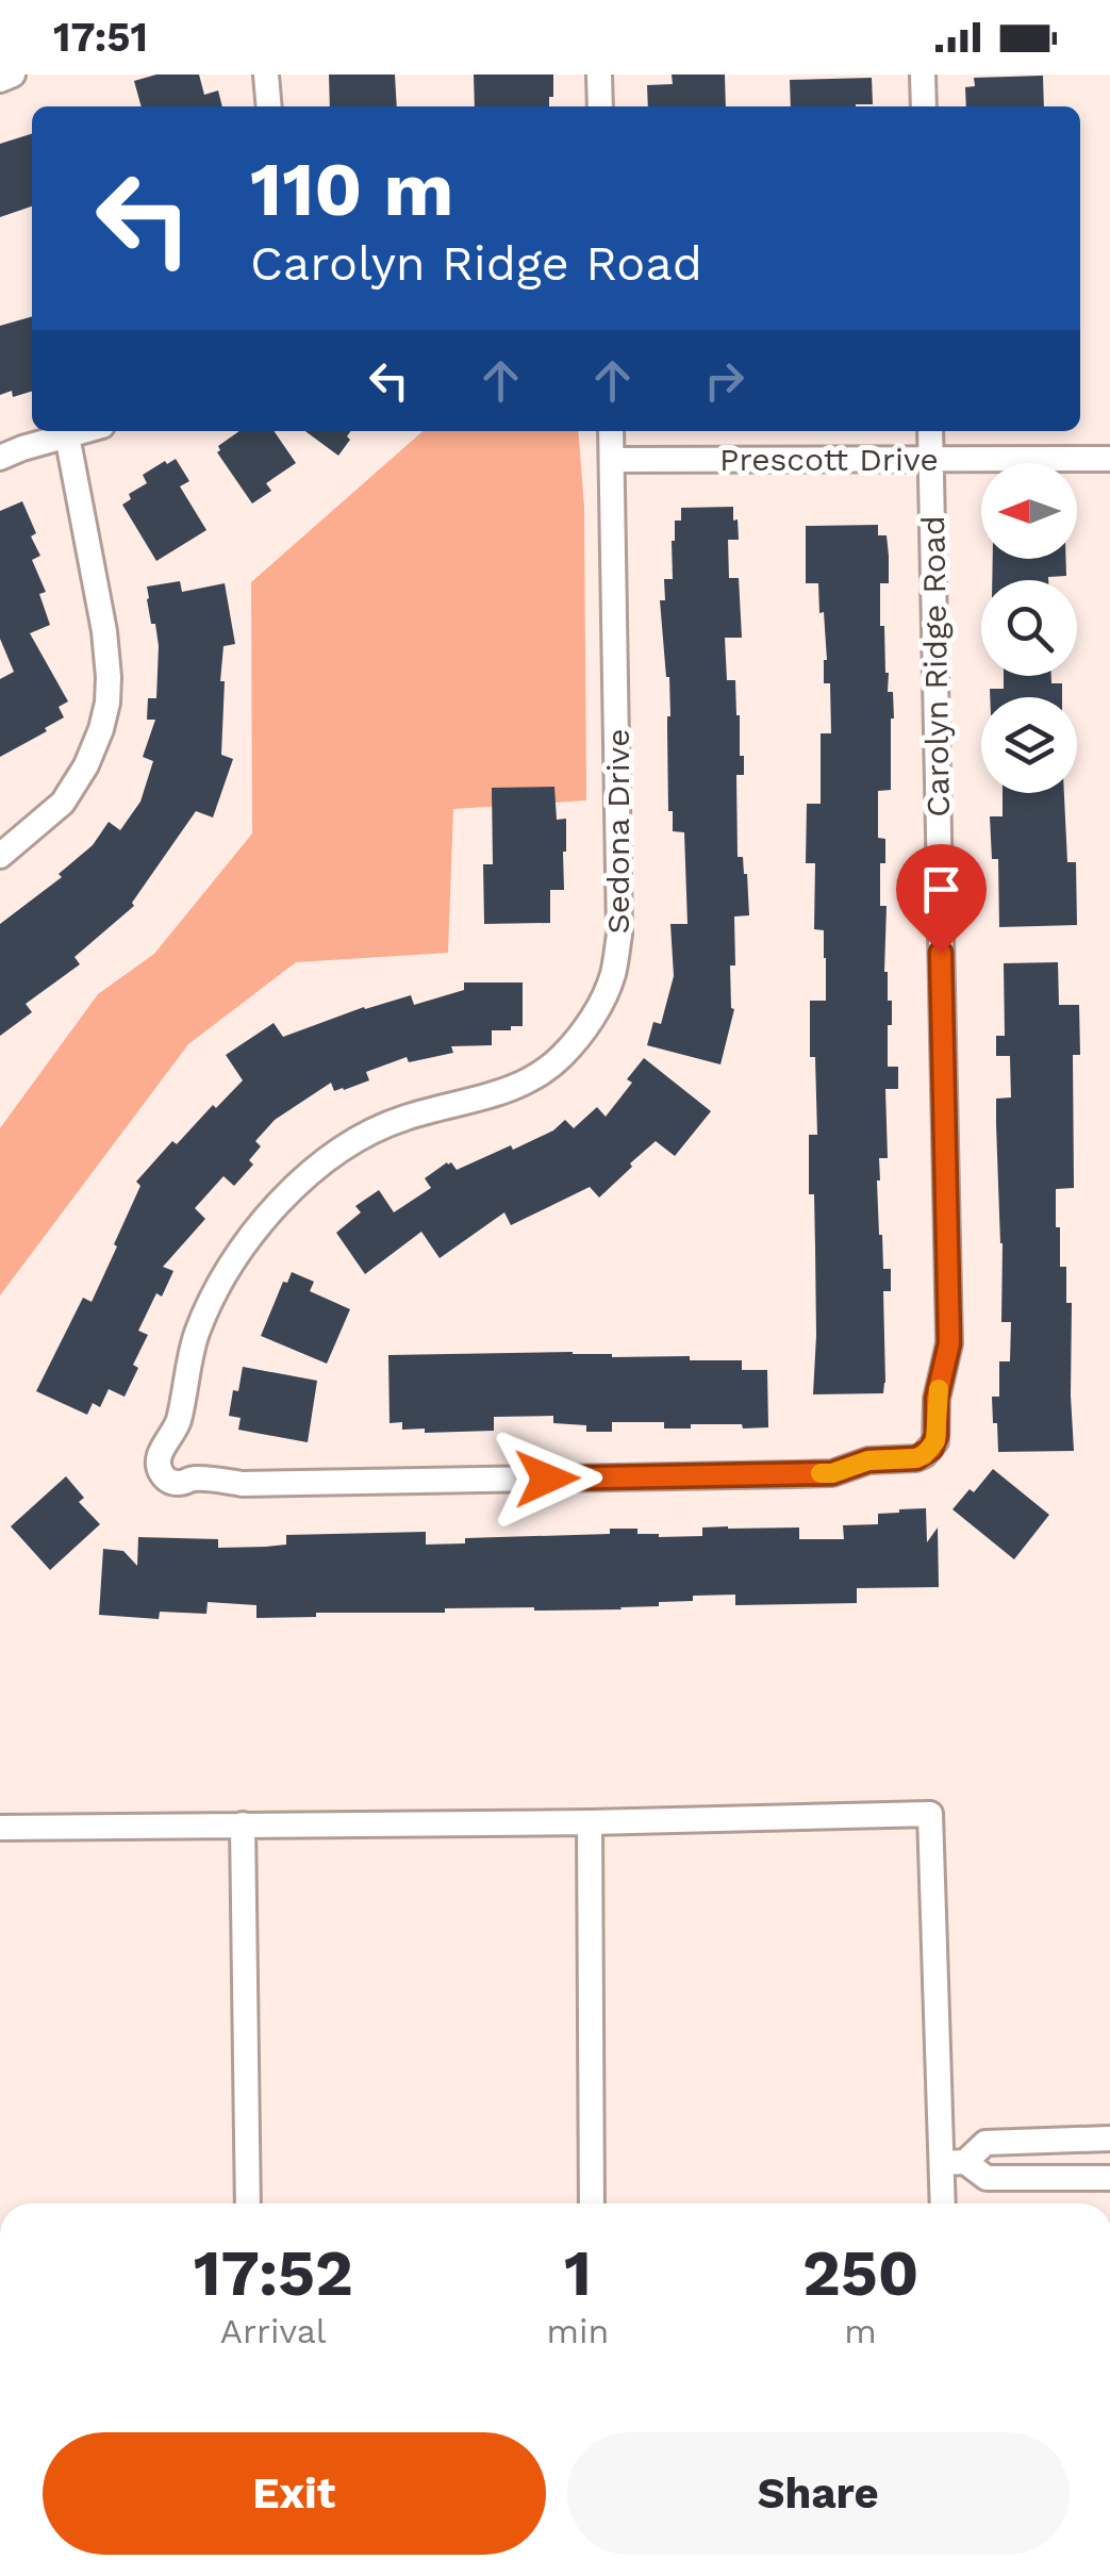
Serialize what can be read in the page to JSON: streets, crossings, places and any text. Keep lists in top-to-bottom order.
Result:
{
  "streets": {
    "street": ["Prescott Drive", "Carolyn Ridge Road", "Sedona Drive"]
  },
  "crossings": [
    ["Prescott Drive", "Carolyn Ridge Road"],
    ["Prescott Drive", "Sedona Drive"],
    ["Carolyn Ridge Road", "Sedona Drive"]
  ],
  "north": "left",
  "page": {
    "status": "17:51",
    "turn": ["110 m", "Carolyn Ridge Road"],
    "eta": [
      "17:52",
      "Arrival",
      "1",
      "min",
      "250",
      "m"
    ],
    "buttons": ["Exit", "Share"]
  }
}
